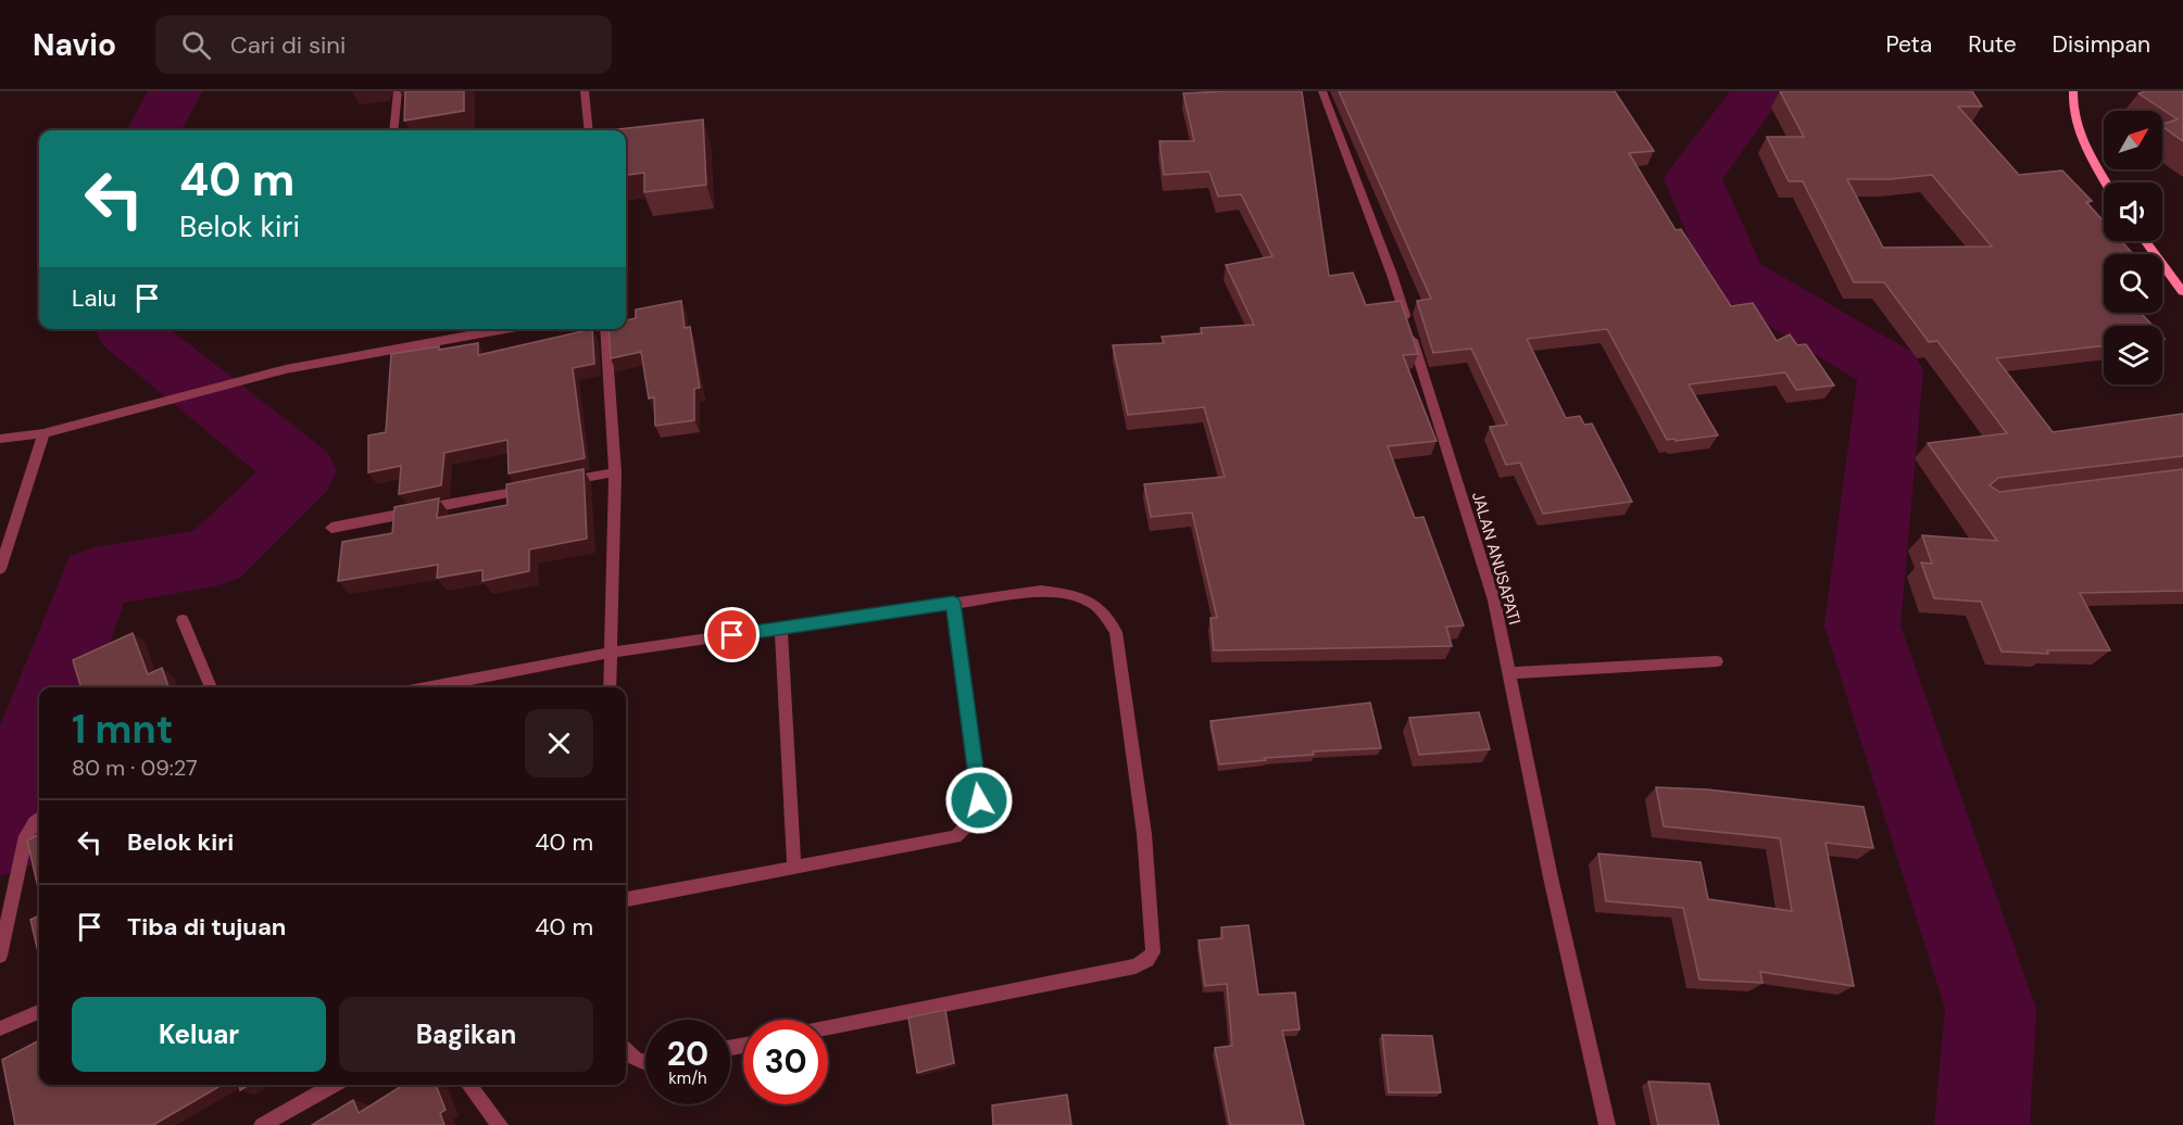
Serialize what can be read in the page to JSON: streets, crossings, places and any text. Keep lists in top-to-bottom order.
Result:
{
  "streets": {
    "street": ["JALAN ANUSAPATI"]
  },
  "north": "top right",
  "page": {
    "header": "Navio",
    "search": "Cari di sini",
    "nav": ["Peta", "Rute", "Disimpan"],
    "turn": ["40 m", "Belok kiri"],
    "then": "Lalu",
    "heading": ["1 mnt", "80 m · 09:27"],
    "list": [
      {
        "name": "Belok kiri",
        "value": "40 m"
      },
      {
        "name": "Tiba di tujuan",
        "value": "40 m"
      }
    ],
    "buttons": ["Keluar", "Bagikan"],
    "speed": "20 km/h",
    "limit": "30"
  }
}
